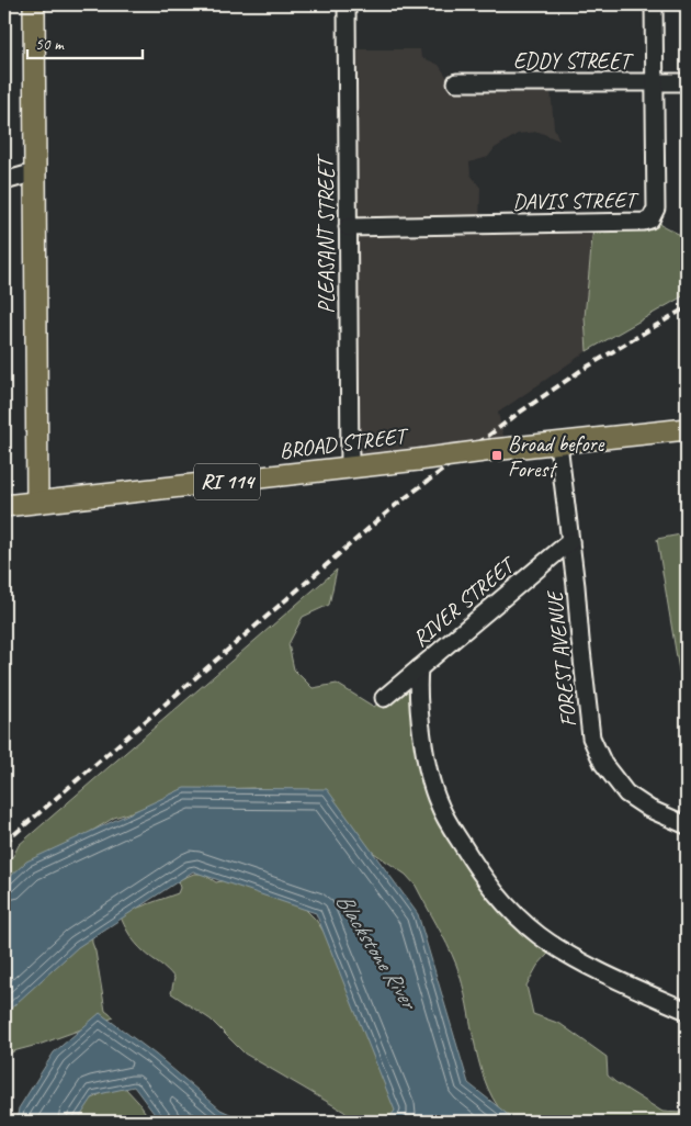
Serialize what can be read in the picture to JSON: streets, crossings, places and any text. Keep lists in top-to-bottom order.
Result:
{
  "streets": {
    "main road": ["BROAD STREET", "RI 114"],
    "street": [
      "EDDY STREET",
      "DAVIS STREET",
      "PLEASANT STREET",
      "RIVER STREET",
      "FOREST AVENUE"
    ]
  },
  "crossings": [
    ["EDDY STREET", "DAVIS STREET"],
    ["DAVIS STREET", "PLEASANT STREET"],
    ["PLEASANT STREET", "BROAD STREET"],
    ["BROAD STREET", "FOREST AVENUE"],
    ["RIVER STREET", "FOREST AVENUE"]
  ],
  "water": ["Blackstone River"],
  "places": {
    "transit": ["Broad before Forest"]
  },
  "scale_bar": "50 m"
}
